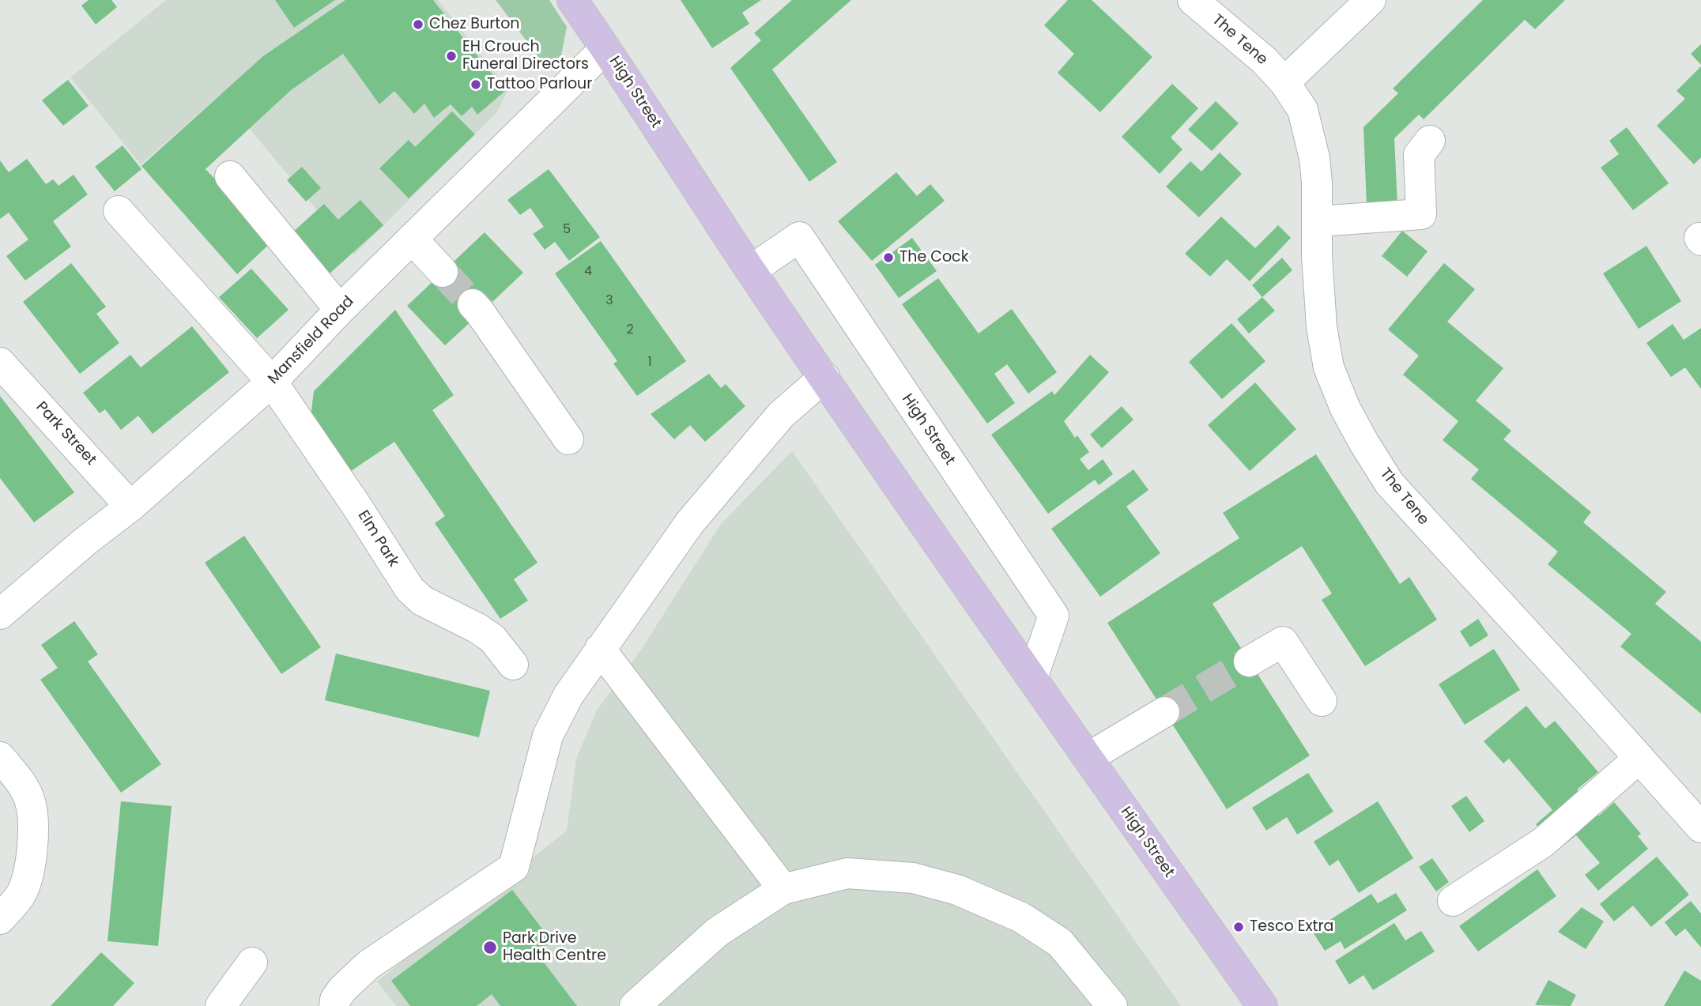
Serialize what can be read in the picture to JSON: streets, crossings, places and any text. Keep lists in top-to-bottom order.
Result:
{
  "streets": {
    "main road": ["High Street"],
    "street": [
      "The Tene",
      "Mansfield Road",
      "Park Street",
      "Elm Park"
    ]
  },
  "crossings": [
    ["High Street", "Mansfield Road"],
    ["Mansfield Road", "Park Street"],
    ["Mansfield Road", "Elm Park"]
  ],
  "places": [
    "Chez Burton",
    "EH Crouch Funeral Directors",
    "Tattoo Parlour",
    "The Cock",
    "Tesco Extra",
    "Park Drive Health Centre"
  ],
  "house_numbers": [
    "5",
    "4",
    "3",
    "2",
    "1"
  ]
}
